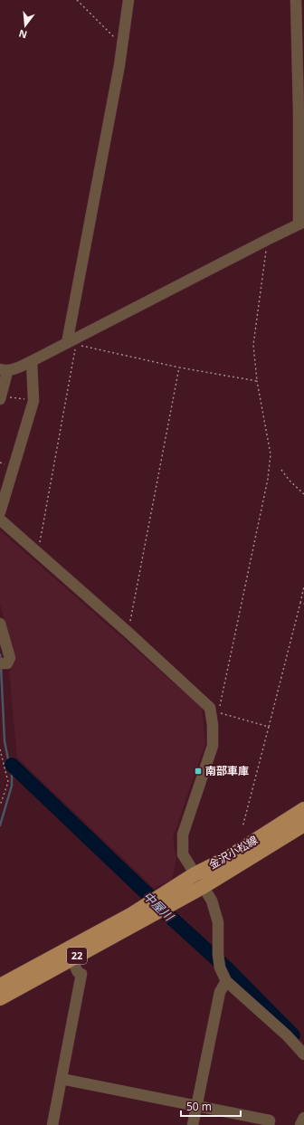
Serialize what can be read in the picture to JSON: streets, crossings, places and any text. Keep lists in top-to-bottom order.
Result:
{
  "streets": {
    "main road": ["金沢小松線", "22"]
  },
  "crossings": [
    ["金沢小松線", "22"]
  ],
  "water": ["中屋川"],
  "places": {
    "transit": ["南部車庫"]
  },
  "scale_bar": "50 m",
  "north": "bottom"
}
